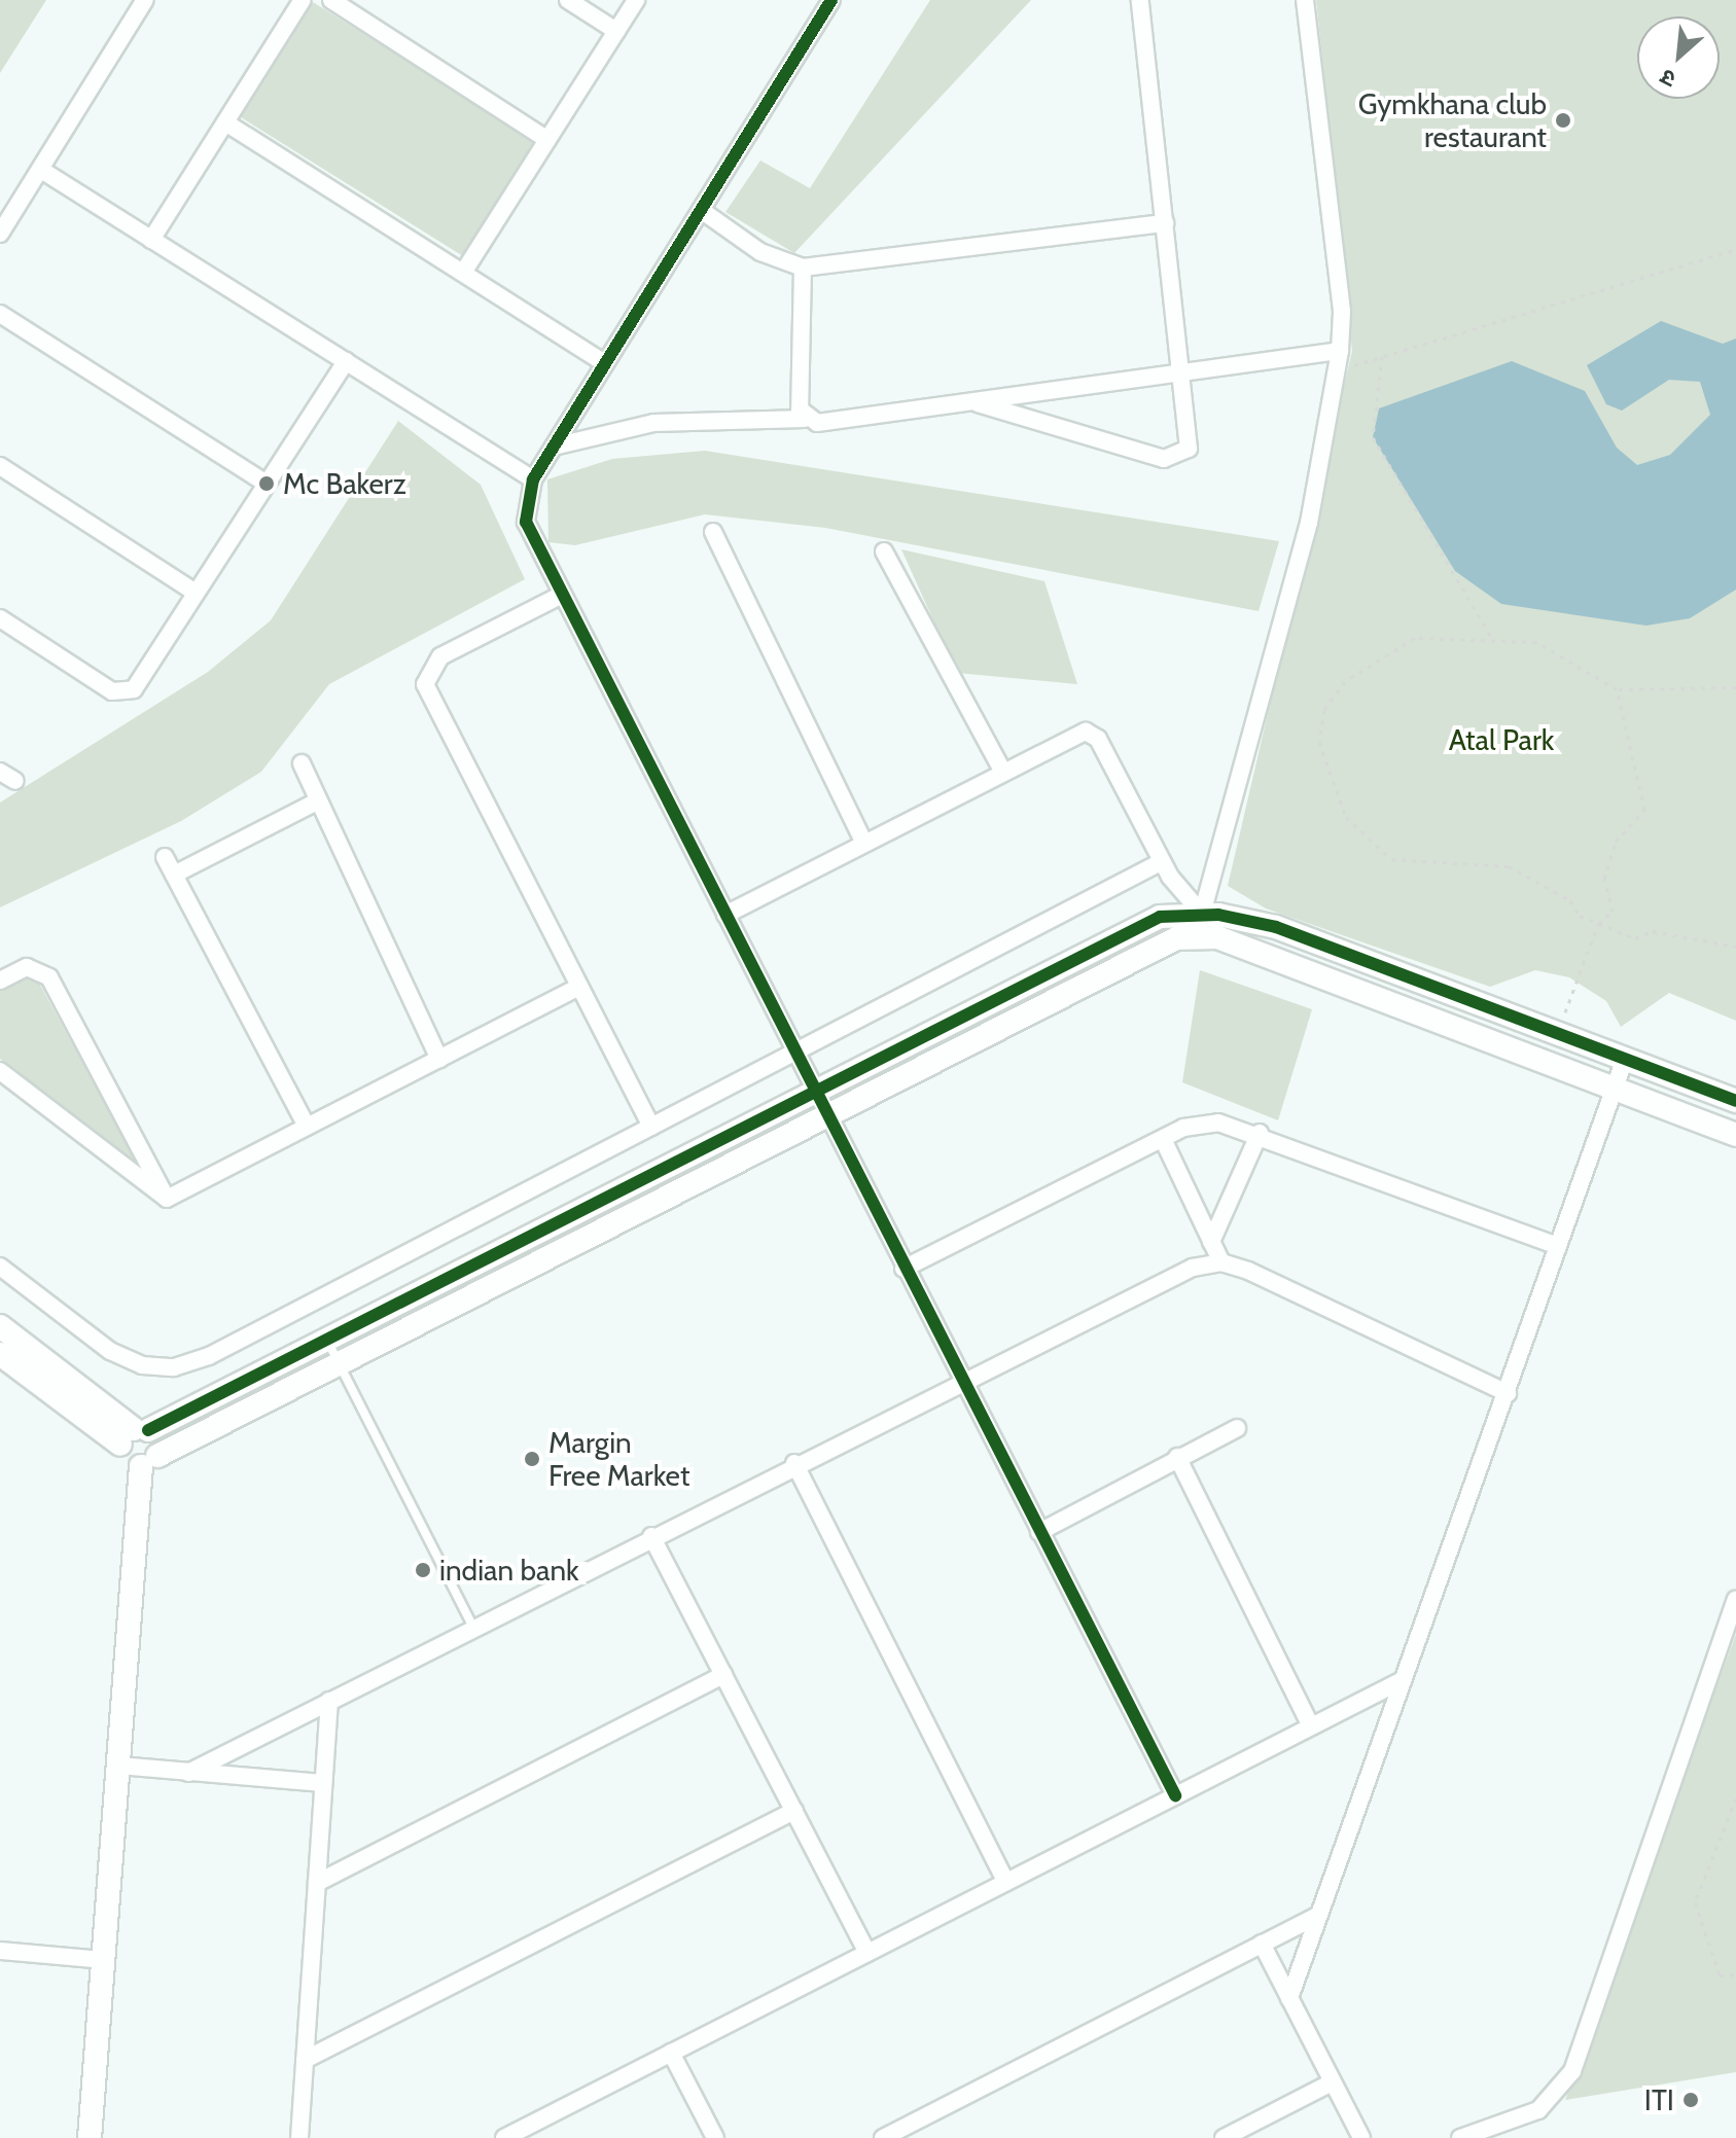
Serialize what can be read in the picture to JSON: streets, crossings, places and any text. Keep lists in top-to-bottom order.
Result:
{
  "parks": ["Atal Park"],
  "places": [
    "Gymkhana club restaurant",
    "Mc Bakerz",
    "Margin Free Market",
    "indian bank",
    "ITI"
  ],
  "north": "bottom left"
}
